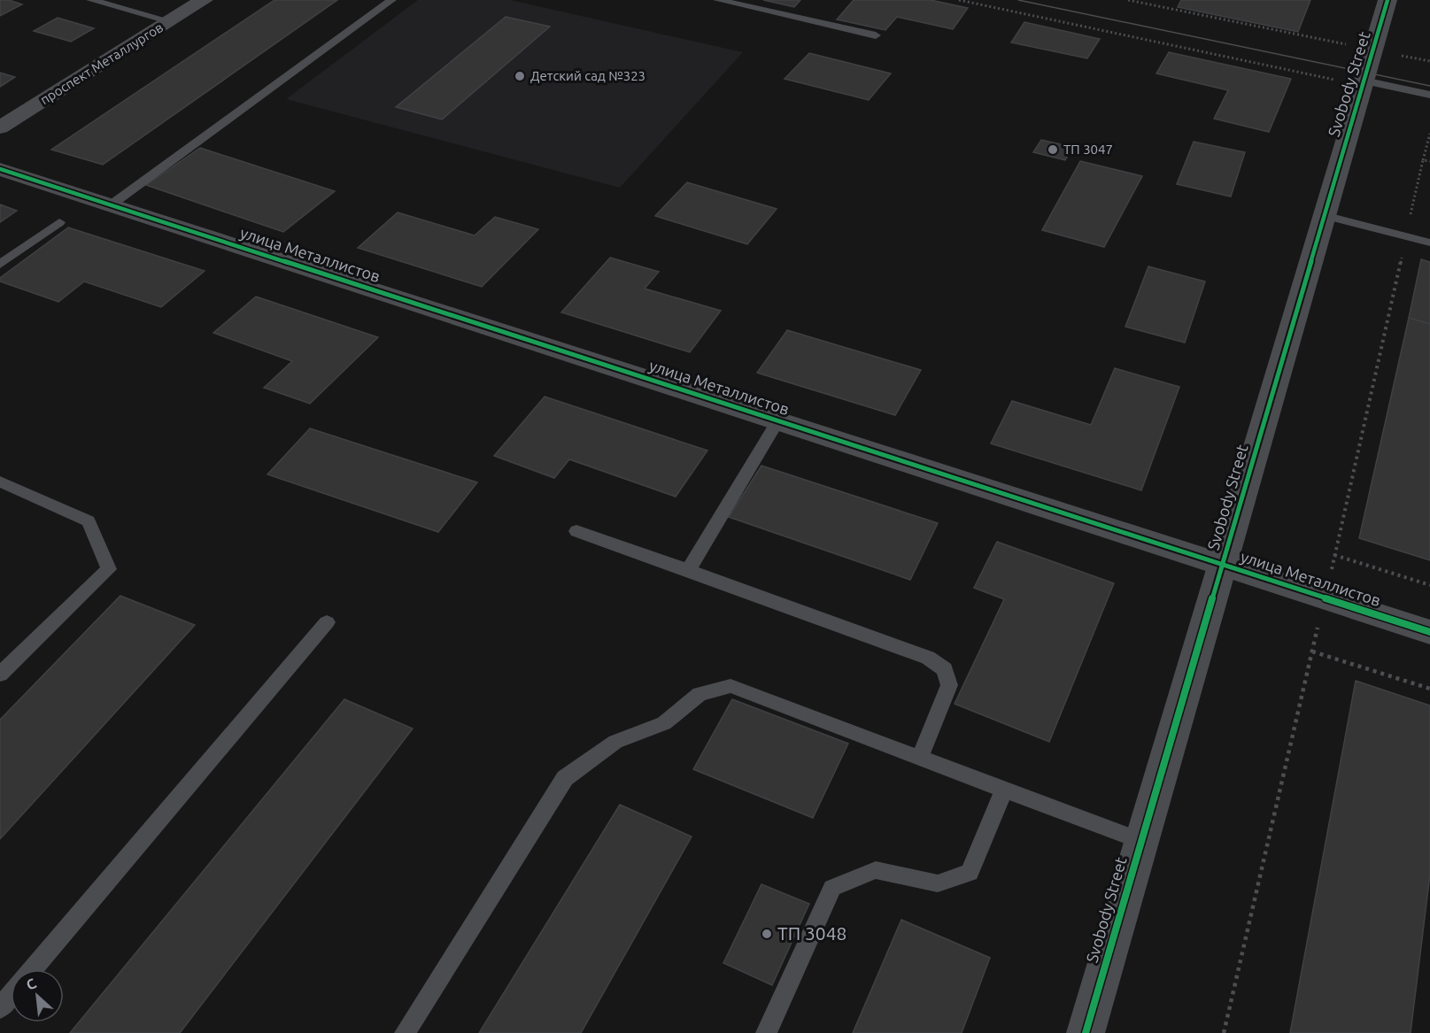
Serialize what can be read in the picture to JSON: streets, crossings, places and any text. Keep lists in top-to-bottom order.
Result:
{
  "streets": {
    "street": ["проспект Металлургов", "Svobody Street", "улица Металлистов"]
  },
  "crossings": [
    ["Svobody Street", "улица Металлистов"]
  ],
  "places": ["Детский сад №323", "ТП 3047", "ТП 3048"],
  "north": "top left"
}
